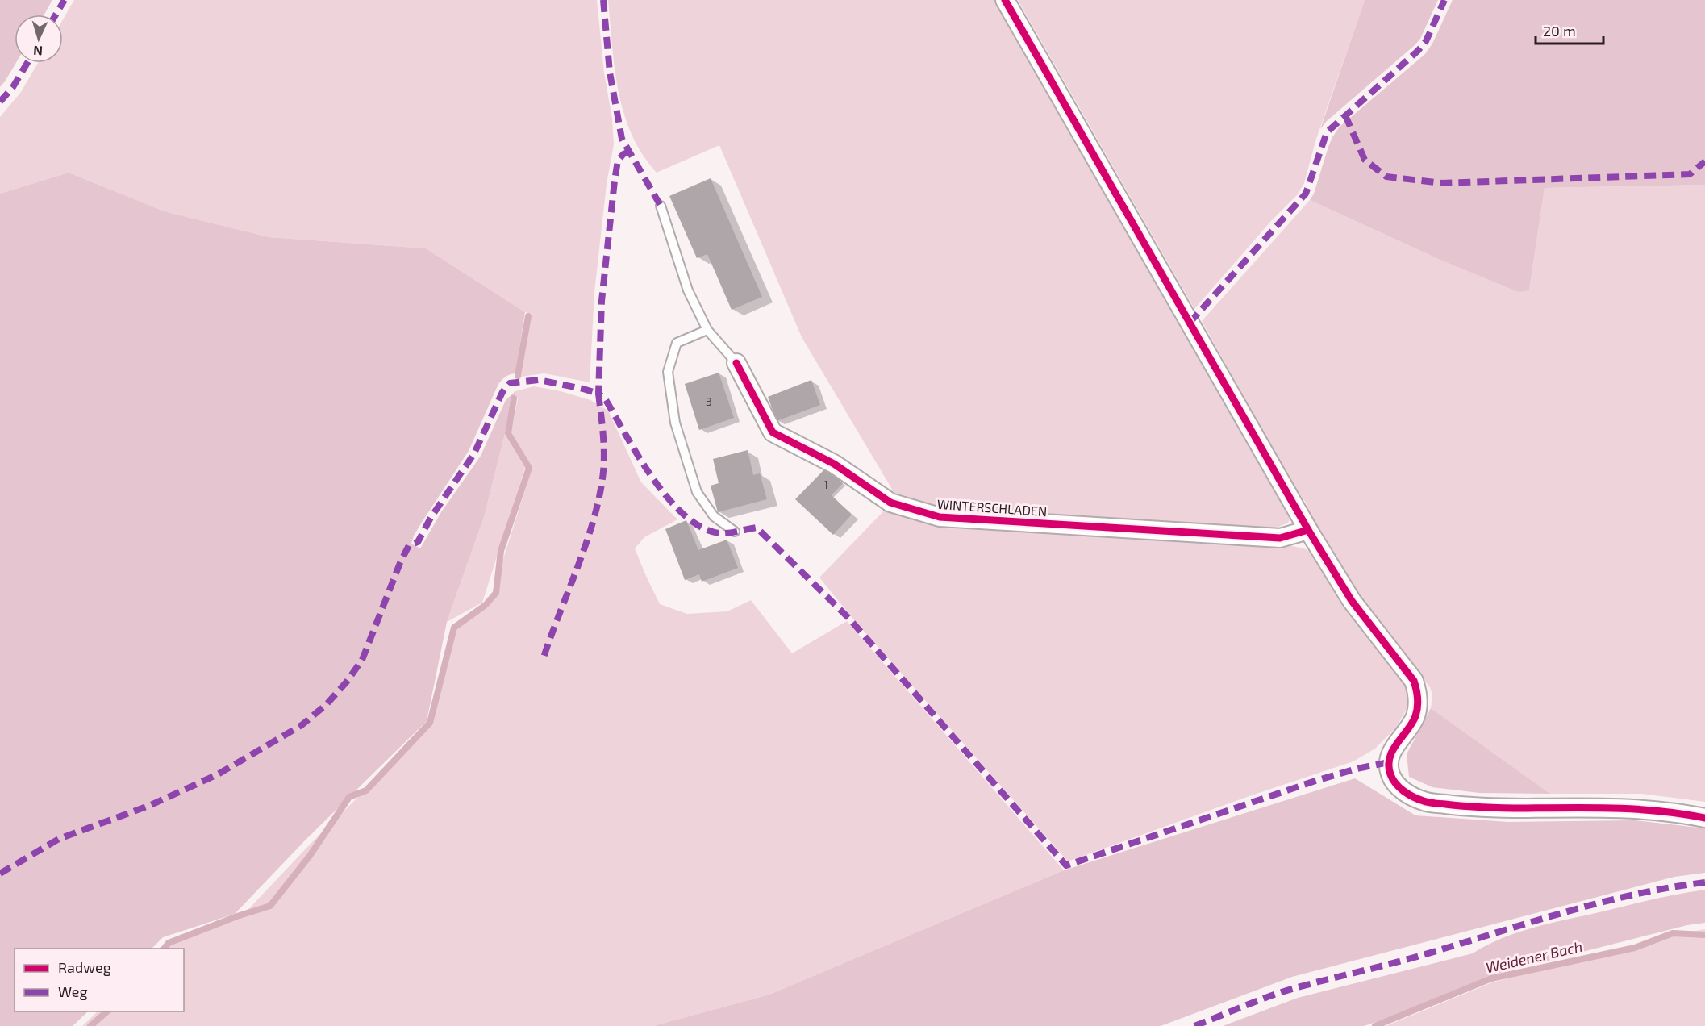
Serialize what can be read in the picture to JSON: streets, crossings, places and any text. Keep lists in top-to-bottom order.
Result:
{
  "streets": {
    "street": ["WINTERSCHLADEN"]
  },
  "water": ["Weidener Bach"],
  "house_numbers": ["3", "1"],
  "legend": ["Radweg", "Weg"],
  "scale_bar": "20 m",
  "north": "bottom"
}
